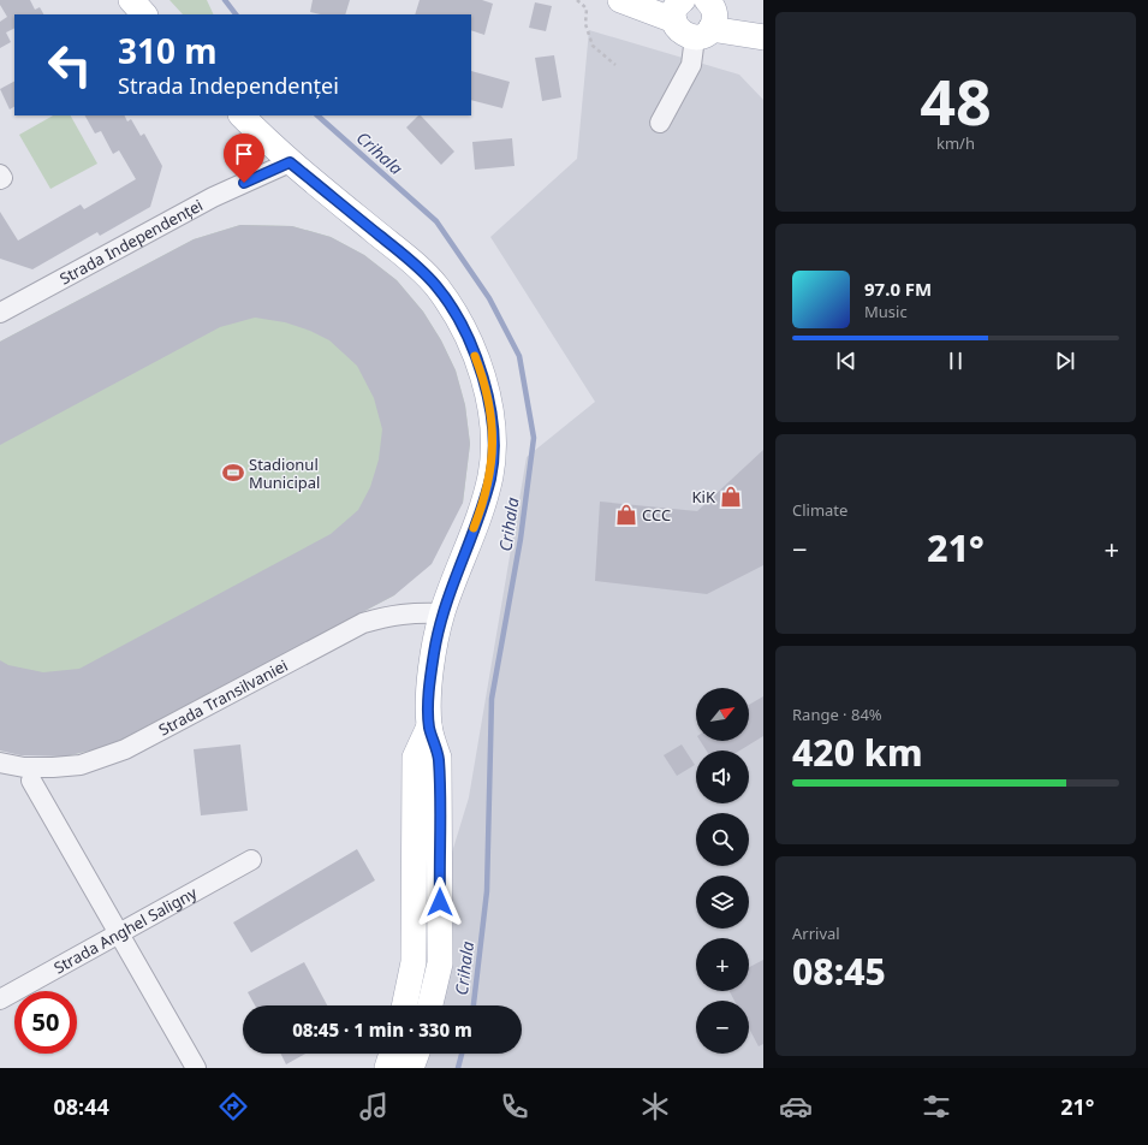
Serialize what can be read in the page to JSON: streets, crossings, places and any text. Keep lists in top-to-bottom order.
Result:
{
  "streets": {
    "street": ["Strada Independenței", "Strada Transilvaniei", "Strada Anghel Saligny"]
  },
  "water": ["Crihala"],
  "places": {
    "sports": ["Stadionul Municipal"],
    "shop": ["KiK", "CCC"]
  },
  "north": "top right",
  "page": {
    "tile": [
      ["48", "km/h"],
      "Climate",
      ["Range · 84%", "420 km"],
      ["Arrival", "08:45"]
    ],
    "turn": ["310 m", "Strada Independenței"],
    "song": ["97.0 FM", "Music"],
    "heat": ["−", "21°", "+"],
    "map_buttons": ["+", "−"],
    "limit": "50",
    "trip": "08:45 · 1 min · 330 m",
    "tabs": ["08:44", "21°"]
  }
}
